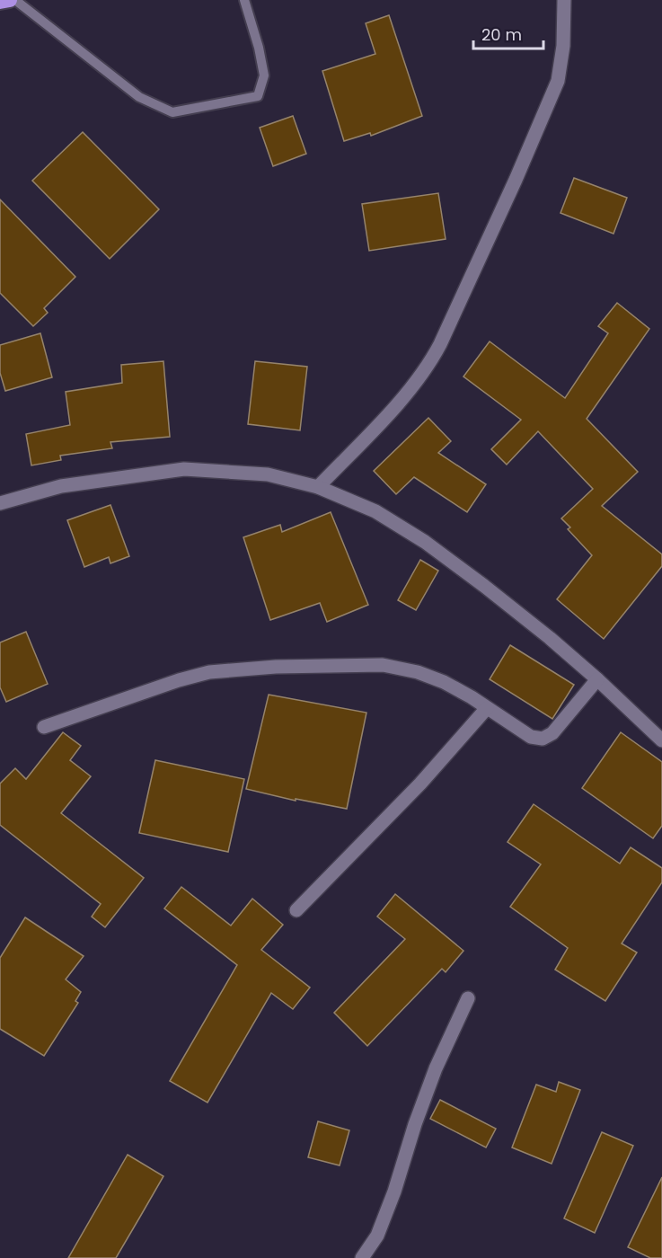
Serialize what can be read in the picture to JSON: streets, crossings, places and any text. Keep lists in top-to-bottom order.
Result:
{
  "scale_bar": "20 m"
}
